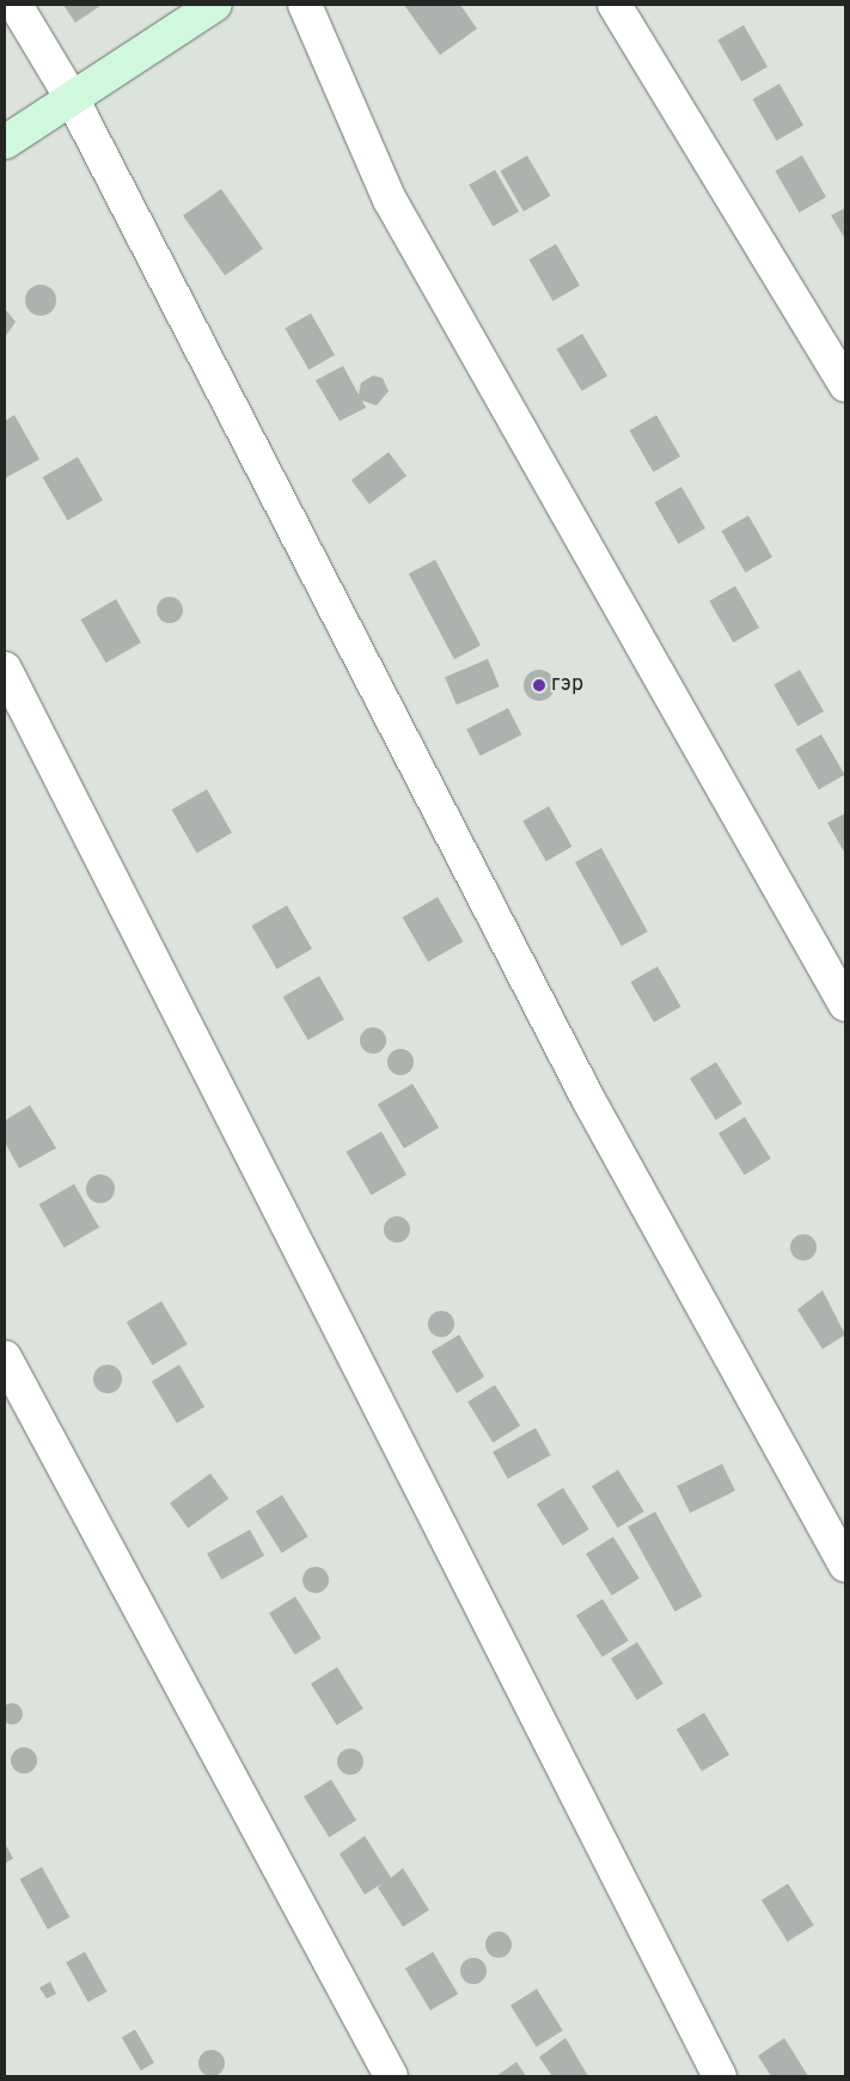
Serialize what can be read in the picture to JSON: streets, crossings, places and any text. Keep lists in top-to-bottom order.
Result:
{
  "places": ["гэр"]
}
